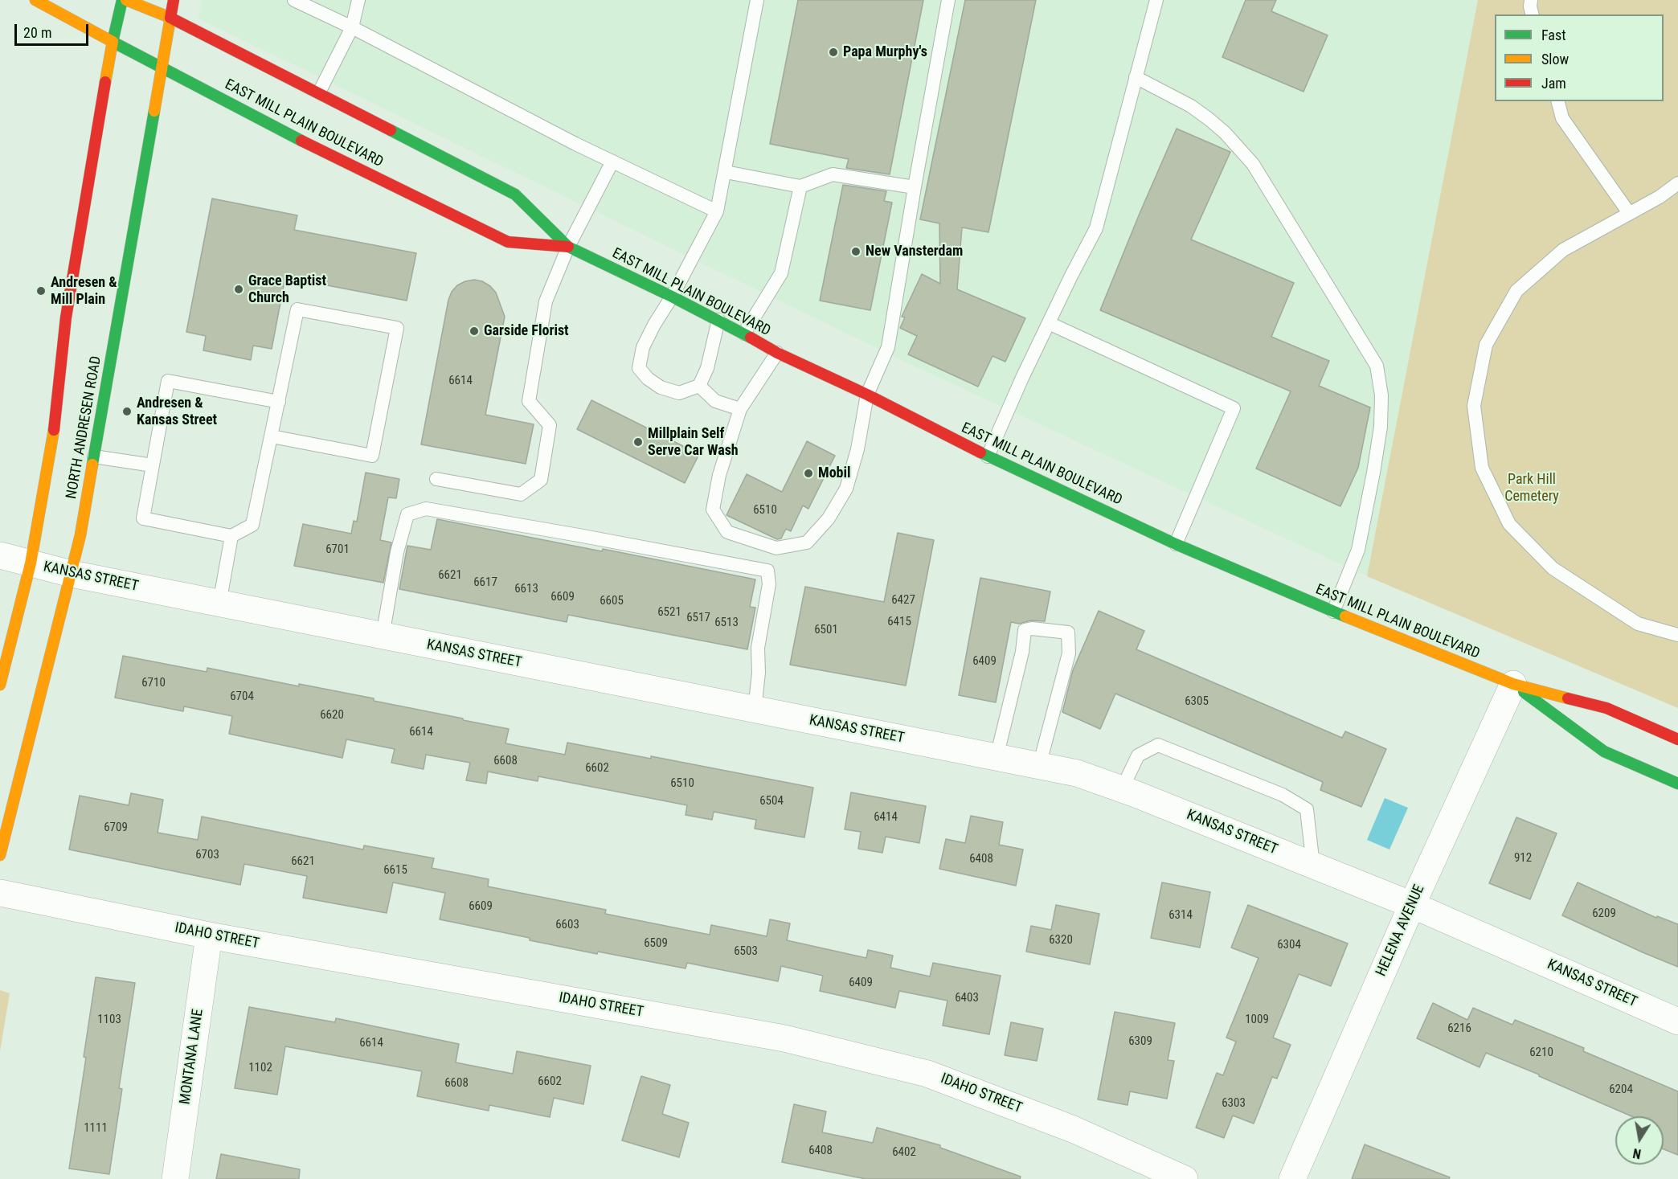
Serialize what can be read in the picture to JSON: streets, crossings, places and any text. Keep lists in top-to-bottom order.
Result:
{
  "streets": {
    "main road": ["EAST MILL PLAIN BOULEVARD", "NORTH ANDRESEN ROAD"],
    "street": [
      "KANSAS STREET",
      "HELENA AVENUE",
      "IDAHO STREET",
      "MONTANA LANE"
    ]
  },
  "crossings": [
    ["EAST MILL PLAIN BOULEVARD", "NORTH ANDRESEN ROAD"],
    ["EAST MILL PLAIN BOULEVARD", "HELENA AVENUE"],
    ["NORTH ANDRESEN ROAD", "KANSAS STREET"],
    ["KANSAS STREET", "HELENA AVENUE"],
    ["IDAHO STREET", "MONTANA LANE"]
  ],
  "parks": ["Park Hill Cemetery"],
  "places": [
    "Papa Murphy's",
    "New Vansterdam",
    "Grace Baptist Church",
    "Andresen & Mill Plain",
    "Garside Florist",
    "Andresen & Kansas Street",
    "Millplain Self Serve Car Wash",
    "Mobil"
  ],
  "house_numbers": [
    "6614",
    "6510",
    "6701",
    "6621",
    "6617",
    "6613",
    "6609",
    "6427",
    "6605",
    "6521",
    "6517",
    "6415",
    "6513",
    "6501",
    "6409",
    "6710",
    "6704",
    "6305",
    "6620",
    "6614",
    "6608",
    "6602",
    "6510",
    "6504",
    "6414",
    "6709",
    "6703",
    "912",
    "6408",
    "6621",
    "6615",
    "6609",
    "6209",
    "6314",
    "6603",
    "6320",
    "6509",
    "6304",
    "6503",
    "6409",
    "6403",
    "1103",
    "1009",
    "6216",
    "6309",
    "6614",
    "6210",
    "1102",
    "6602",
    "6608",
    "6204",
    "6303",
    "1111",
    "6408",
    "6402"
  ],
  "legend": ["Fast", "Slow", "Jam"],
  "scale_bar": "20 m",
  "north": "bottom"
}
